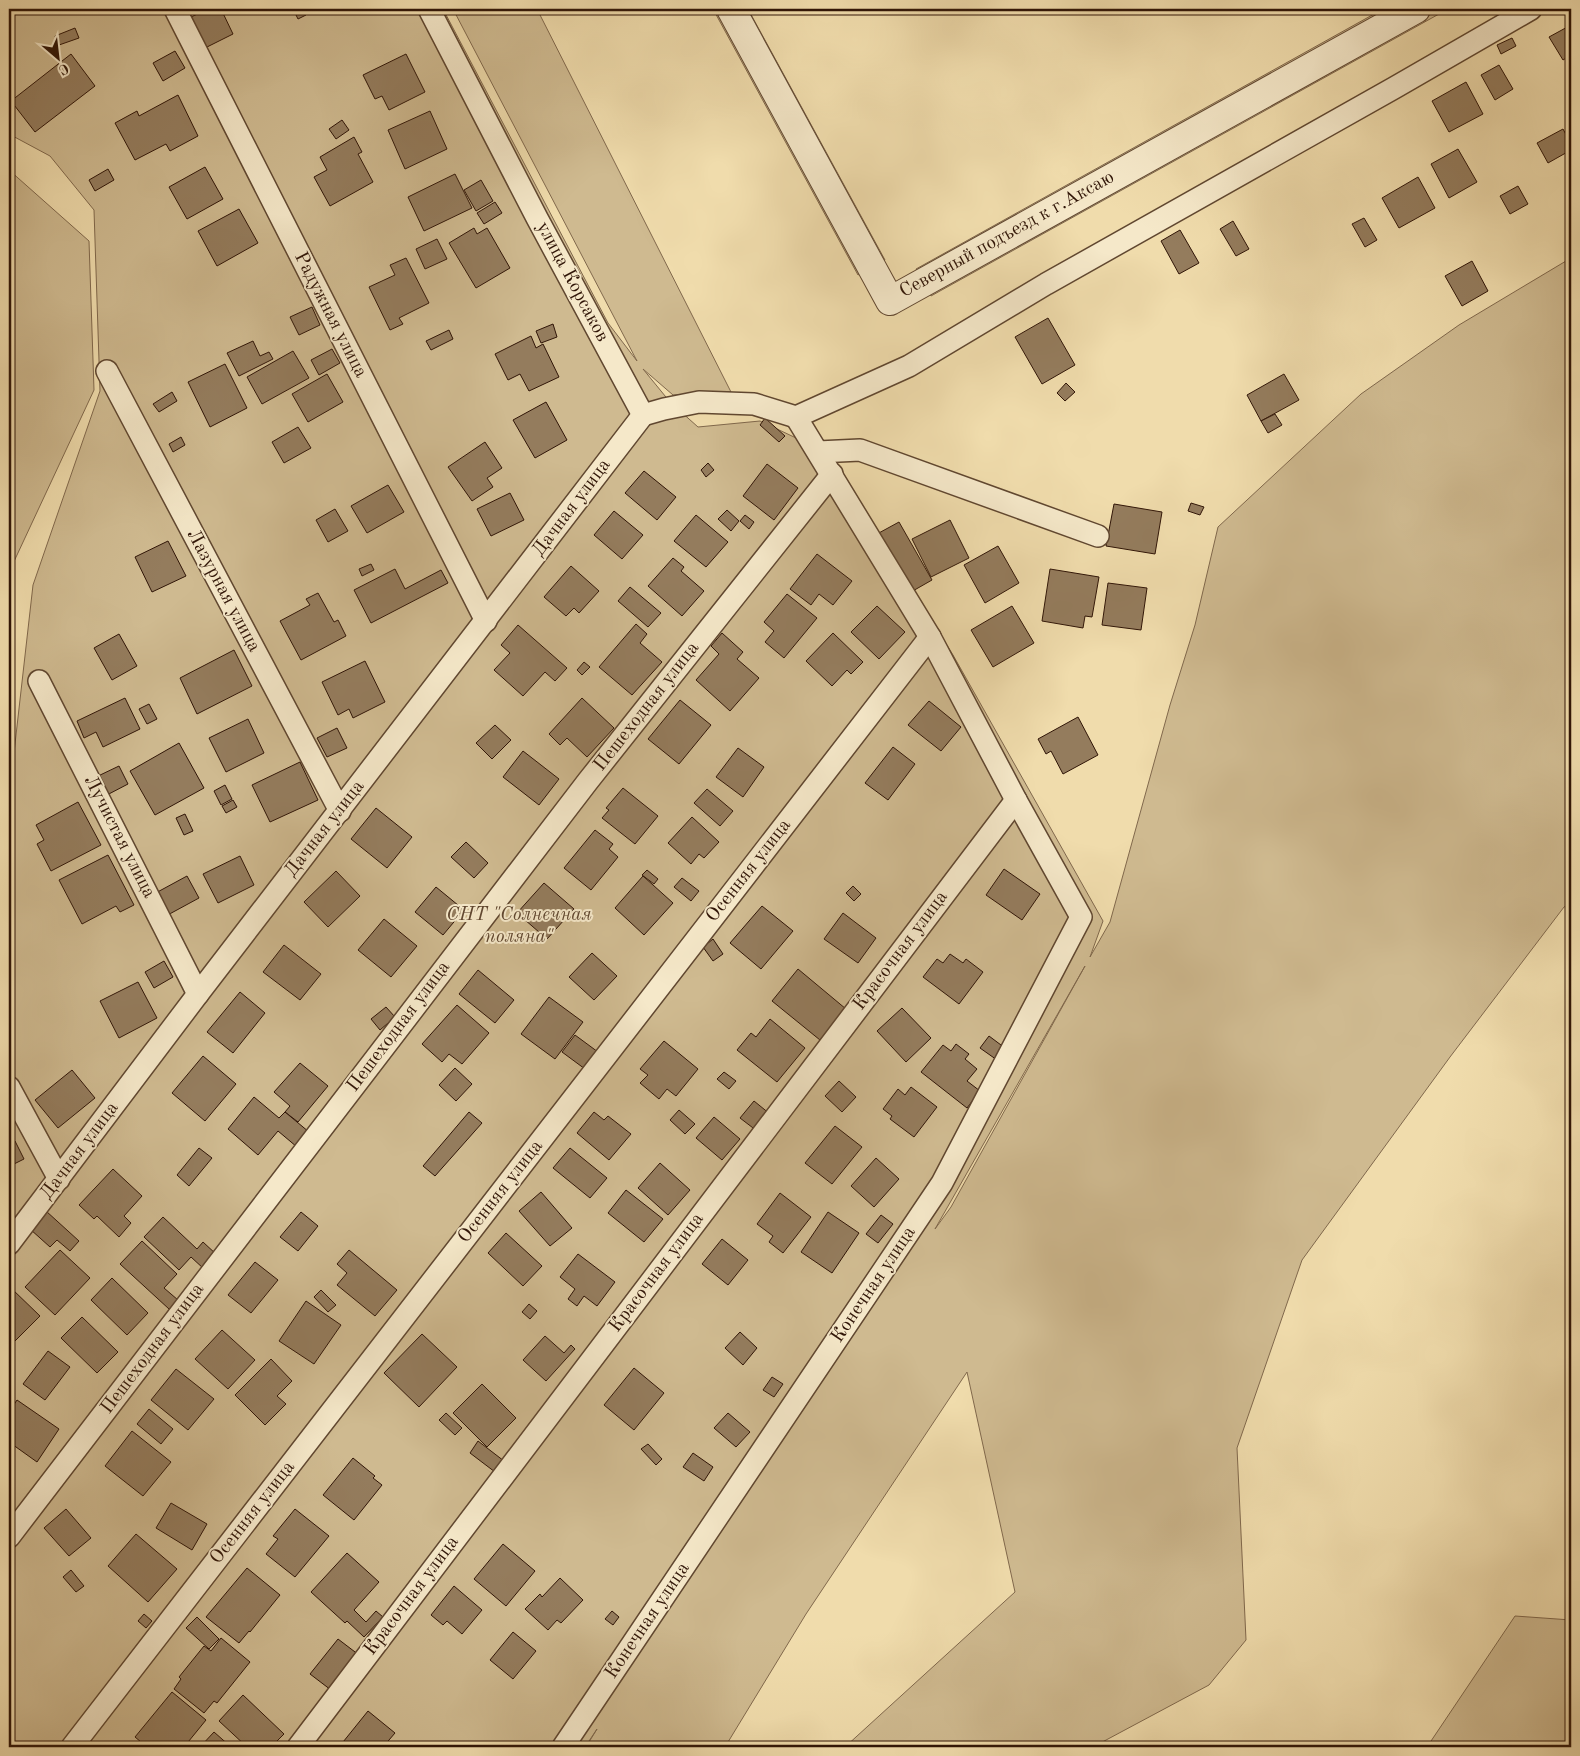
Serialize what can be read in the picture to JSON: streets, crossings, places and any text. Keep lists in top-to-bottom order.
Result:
{
  "streets": {
    "street": [
      "Северный подъезд к г.Аксаю",
      "улица Корсаков",
      "Радужная улица",
      "Дачная улица",
      "Лазурная улица",
      "Пешеходная улица",
      "Лучистая улица",
      "Осенняя улица",
      "Красочная улица",
      "Конечная улица"
    ]
  },
  "crossings": [
    ["улица Корсаков", "Дачная улица"],
    ["Радужная улица", "Дачная улица"],
    ["Дачная улица", "Лазурная улица"],
    ["Дачная улица", "Лучистая улица"],
    ["Красочная улица", "Конечная улица"]
  ],
  "parks": ["СНТ \"Солнечная поляна\""],
  "north": "bottom right"
}
